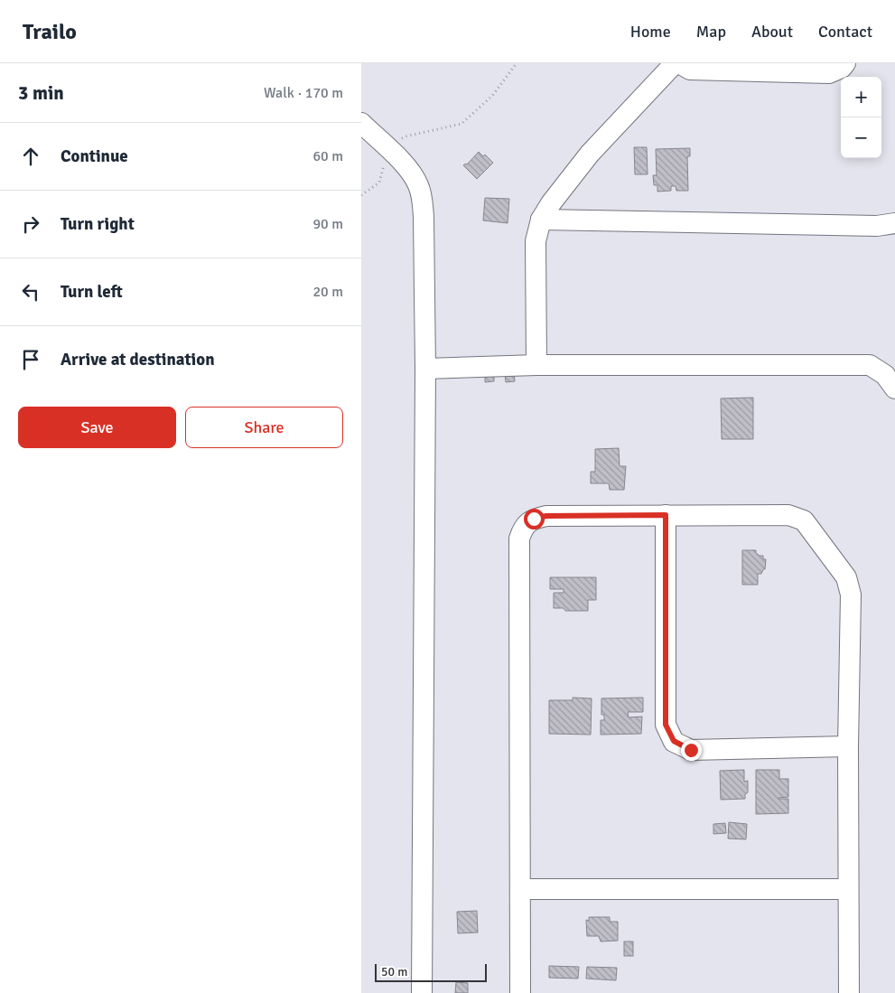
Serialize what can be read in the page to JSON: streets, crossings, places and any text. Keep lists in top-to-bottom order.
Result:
{
  "scale_bar": "50 m",
  "page": {
    "header": "Trailo",
    "nav": [
      "Home",
      "Map",
      "About",
      "Contact"
    ],
    "heading": ["3 min", "Walk · 170 m"],
    "map_buttons": ["+", "−"],
    "list": [
      ["Continue", "60 m"],
      ["Turn right", "90 m"],
      ["Turn left", "20 m"],
      "Arrive at destination"
    ],
    "buttons": ["Save", "Share"],
    "scale": "50 m"
  }
}
